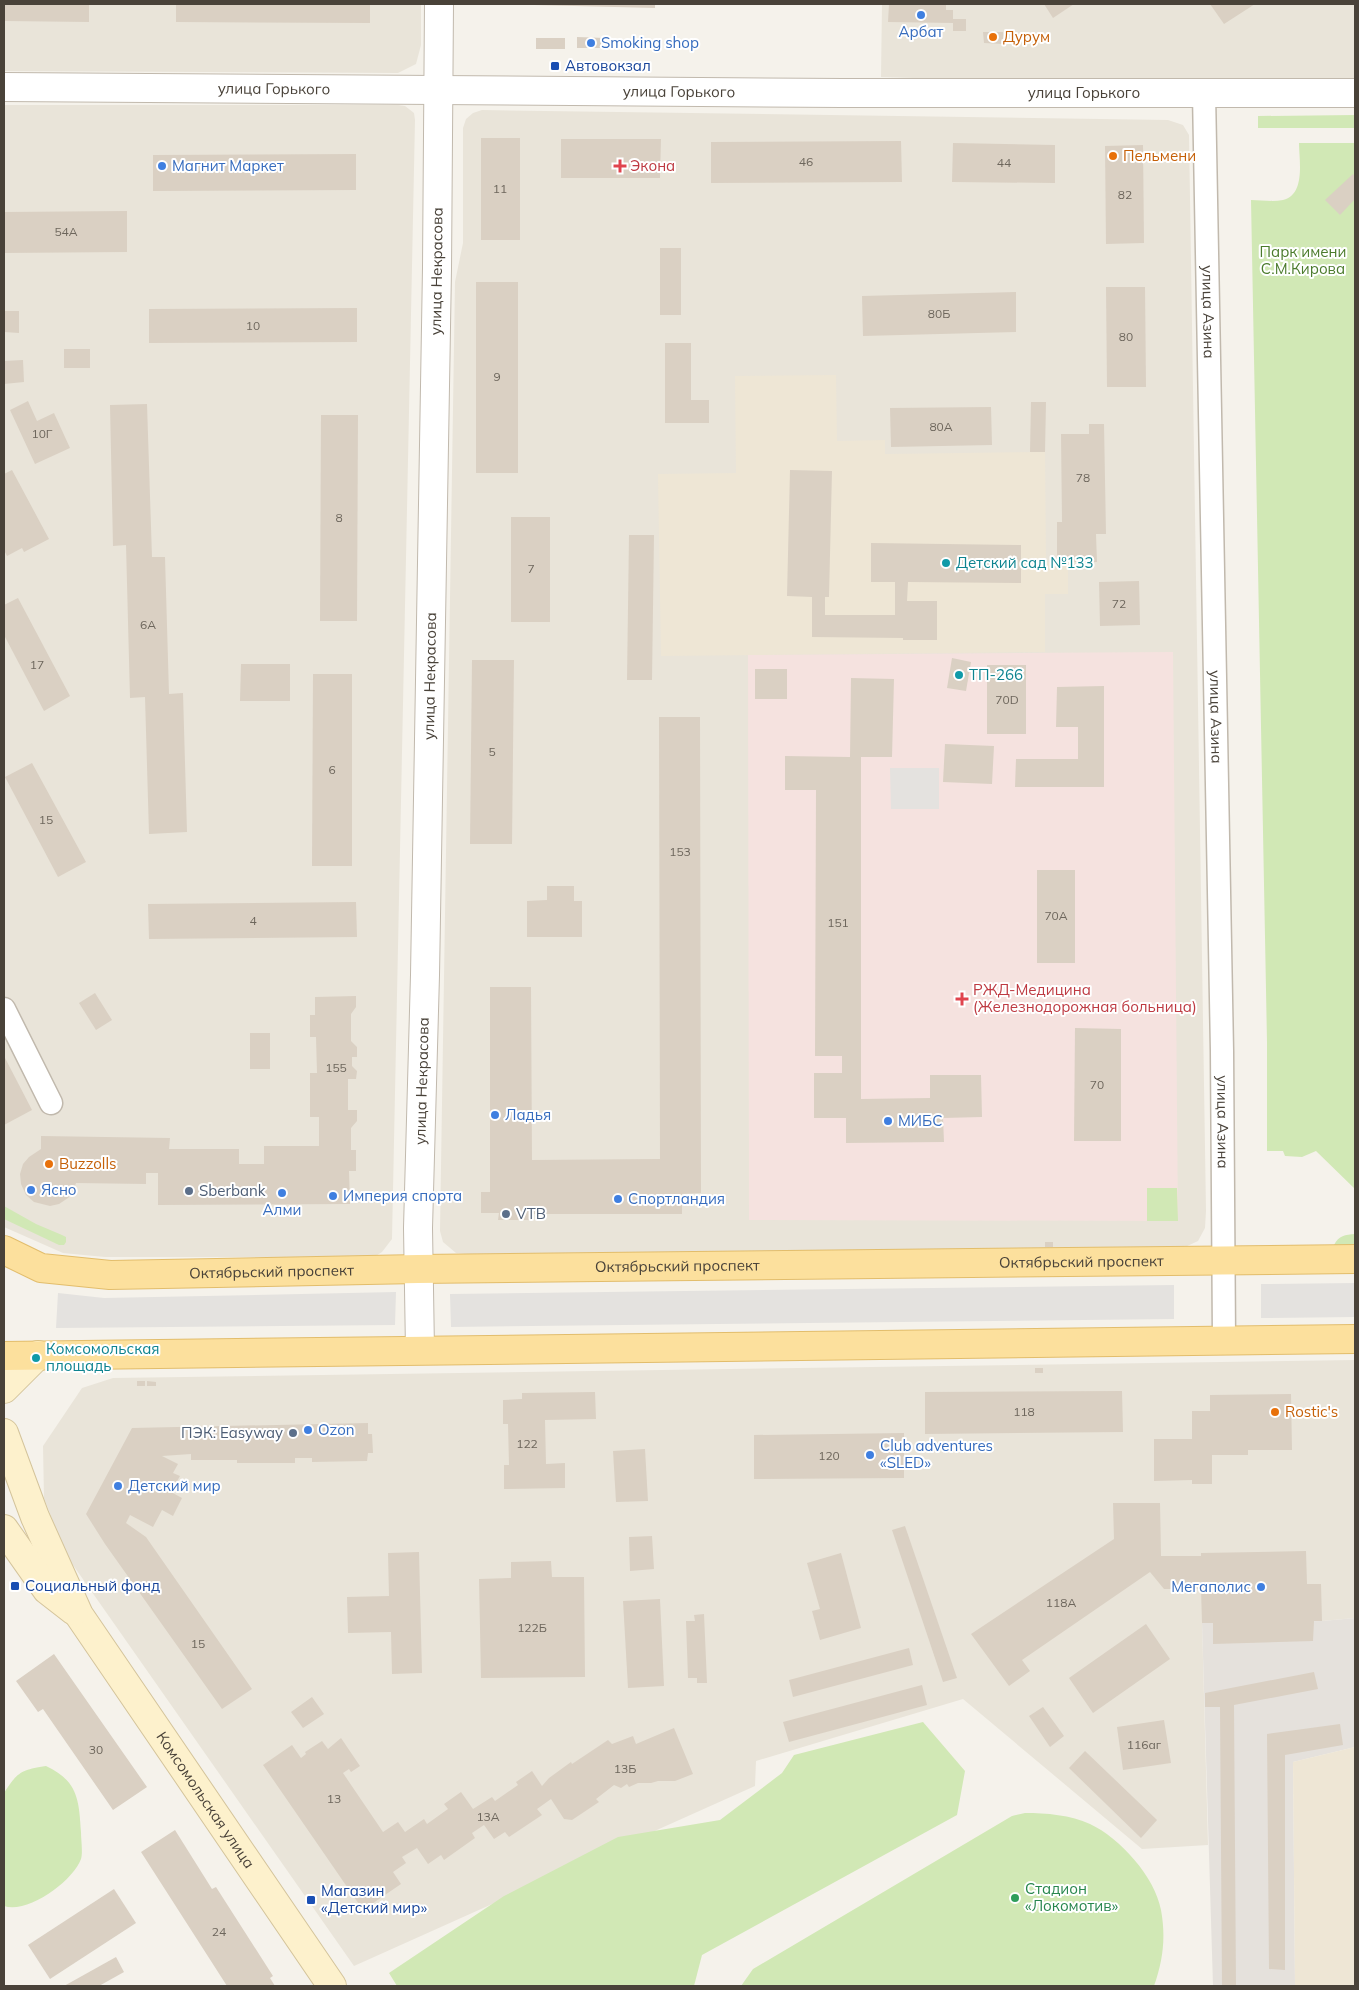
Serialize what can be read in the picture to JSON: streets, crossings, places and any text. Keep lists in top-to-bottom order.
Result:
{
  "streets": {
    "main road": ["Октябрьский проспект", "Комсомольская улица"],
    "street": ["улица Горького", "улица Некрасова", "улица Азина"]
  },
  "crossings": [
    ["улица Горького", "улица Некрасова"],
    ["улица Горького", "улица Азина"],
    ["улица Некрасова", "Октябрьский проспект"],
    ["улица Азина", "Октябрьский проспект"]
  ],
  "parks": ["Парк имени С.М.Кирова"],
  "places": {
    "other": [
      "Арбат",
      "Дурум",
      "Smoking shop",
      "Пельмени",
      "Магнит Маркет",
      "Детский сад №133",
      "ТП-266",
      "Ладья",
      "МИБС",
      "Buzzolls",
      "Ясно",
      "Sberbank",
      "Алми",
      "Империя спорта",
      "Спортландия",
      "VTB",
      "Комсомольская площадь",
      "Rostiс's",
      "Ozon",
      "ПЭК: Easyway",
      "Club adventures «SLED»",
      "Детский мир",
      "Мегаполис",
      "Cтадион «Локомотив»"
    ],
    "transit": ["Автовокзал", "Социальный фонд", "Магазин «Детский мир»"],
    "health": ["Экона", "РЖД-Медицина (Железнодорожная больница)"]
  },
  "house_numbers": [
    "46",
    "44",
    "11",
    "82",
    "54А",
    "80Б",
    "10",
    "80",
    "9",
    "80А",
    "10Г",
    "78",
    "8",
    "7",
    "72",
    "6А",
    "17",
    "70D",
    "5",
    "6",
    "15",
    "153",
    "70А",
    "4",
    "151",
    "155",
    "70",
    "118",
    "122",
    "120",
    "118А",
    "122Б",
    "15",
    "116аг",
    "30",
    "13Б",
    "13",
    "13А",
    "24"
  ]
}
